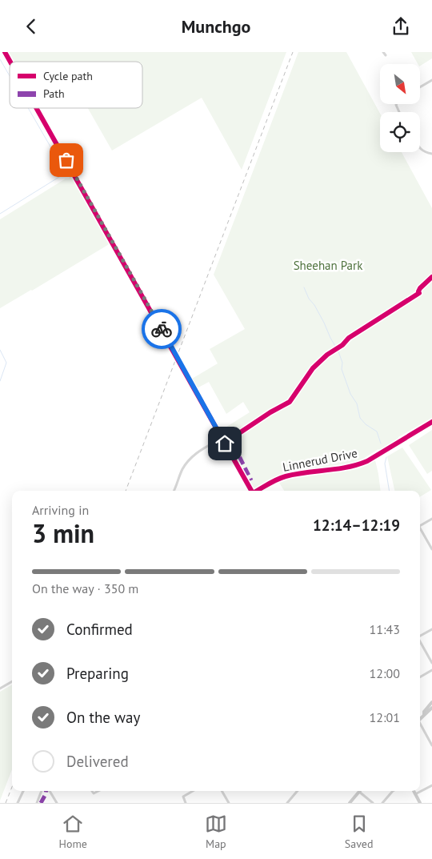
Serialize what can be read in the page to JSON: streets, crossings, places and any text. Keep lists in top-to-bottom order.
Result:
{
  "streets": {
    "street": ["Linnerud Drive"]
  },
  "parks": ["Sheehan Park"],
  "legend": ["Cycle path", "Path"],
  "north": "bottom right",
  "page": {
    "header": "Munchgo",
    "heading": ["3 min", "Arriving in", "12:14–12:19"],
    "bar": "On the way · 350 m",
    "list": [
      ["Confirmed", "11:43"],
      ["Preparing", "12:00"],
      ["On the way", "12:01"],
      "Delivered"
    ],
    "tabs": ["Home", "Map", "Saved"]
  }
}
